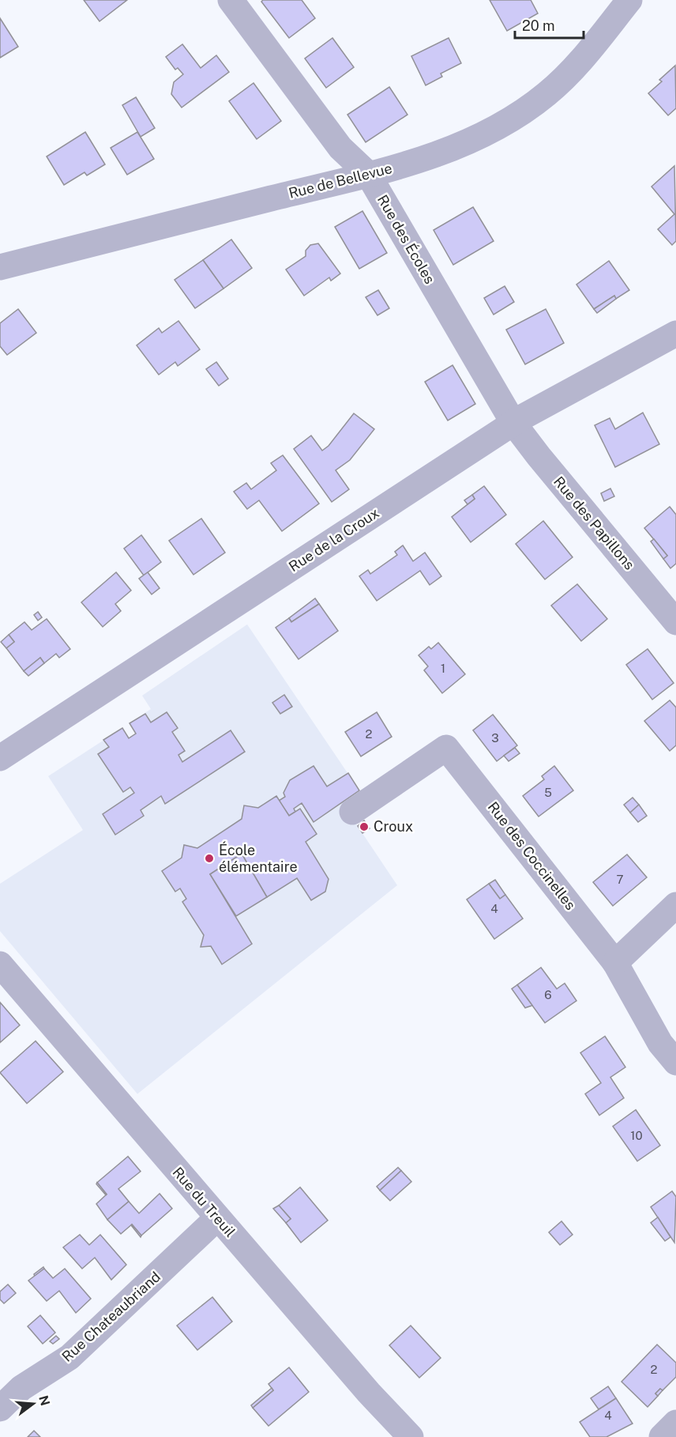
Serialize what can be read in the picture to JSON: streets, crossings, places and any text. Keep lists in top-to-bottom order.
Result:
{
  "streets": {
    "street": [
      "Rue de Bellevue",
      "Rue des Écoles",
      "Rue des Papillons",
      "Rue de la Croux",
      "Rue des Coccinelles",
      "Rue du Treuil",
      "Rue Chateaubriand"
    ]
  },
  "crossings": [
    ["Rue de Bellevue", "Rue des Écoles"],
    ["Rue des Écoles", "Rue des Papillons"],
    ["Rue des Écoles", "Rue de la Croux"],
    ["Rue des Papillons", "Rue de la Croux"],
    ["Rue du Treuil", "Rue Chateaubriand"]
  ],
  "places": ["Croux", "École élémentaire"],
  "house_numbers": [
    "1",
    "2",
    "3",
    "5",
    "7",
    "4",
    "6",
    "10",
    "2",
    "4"
  ],
  "scale_bar": "20 m",
  "north": "right"
}
